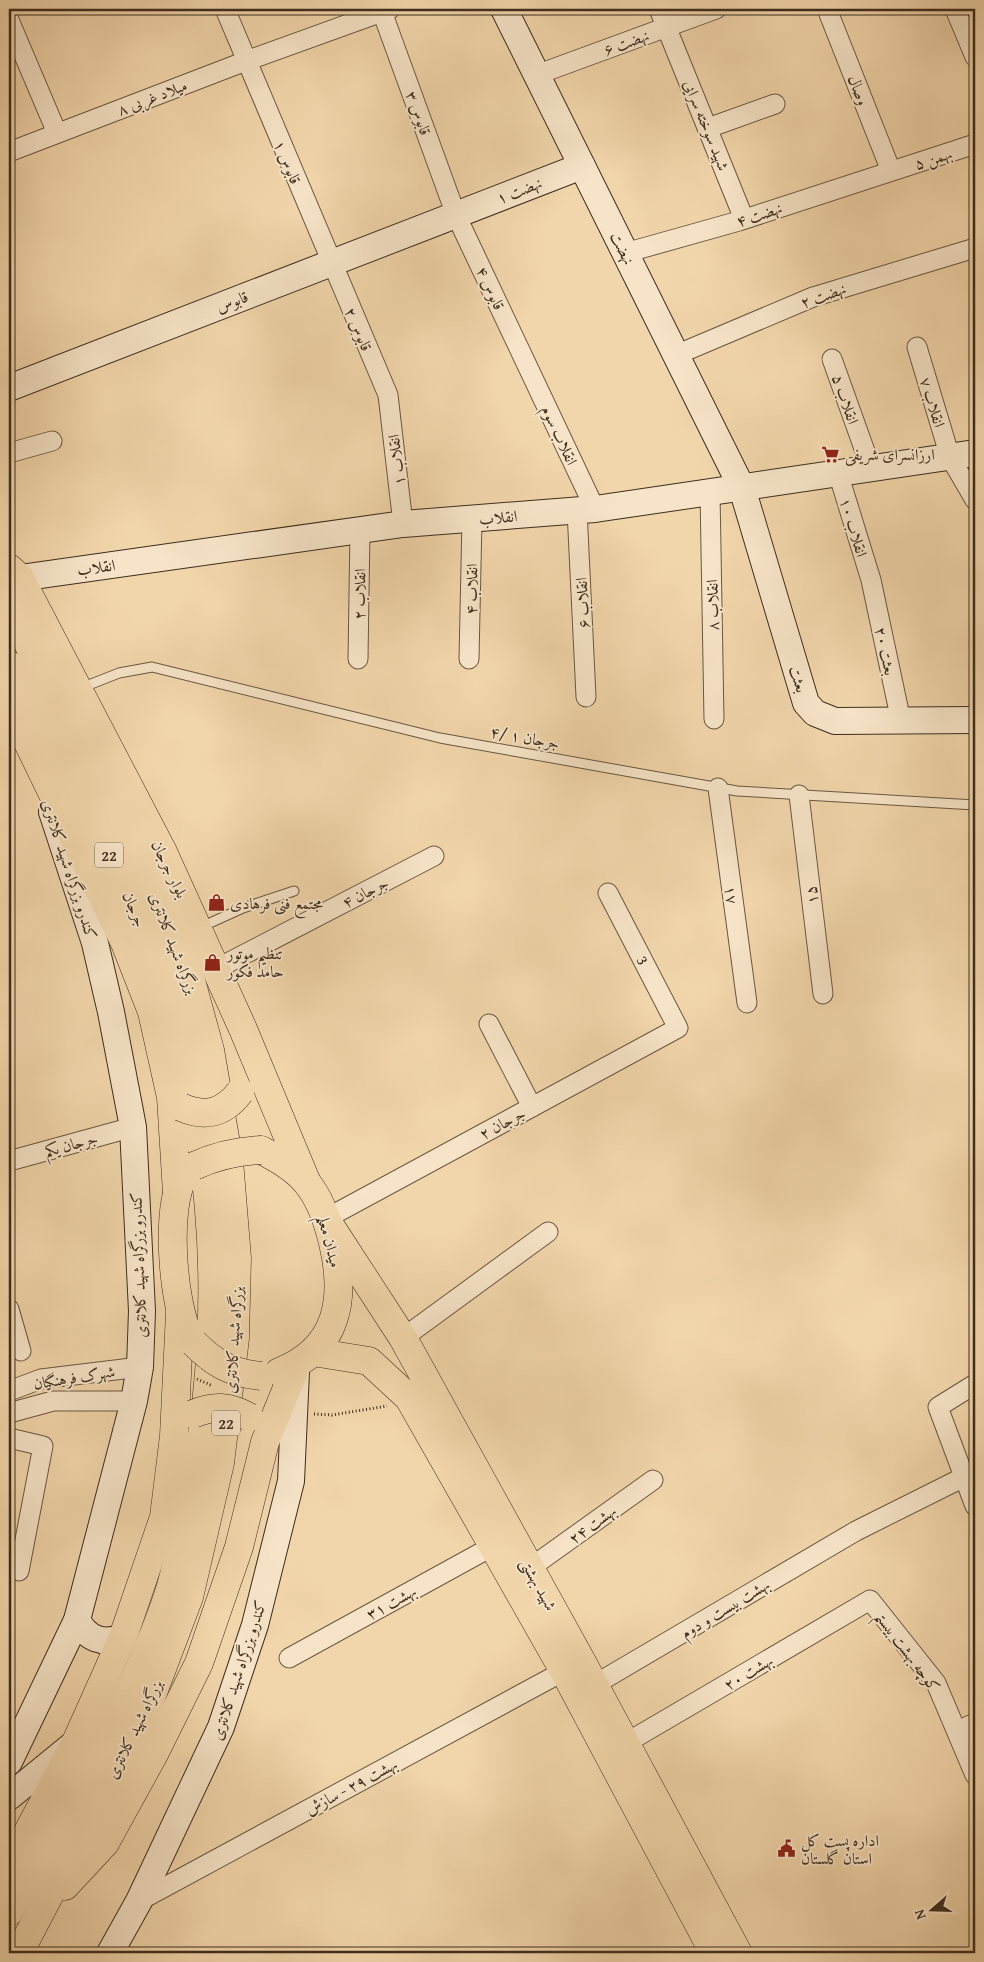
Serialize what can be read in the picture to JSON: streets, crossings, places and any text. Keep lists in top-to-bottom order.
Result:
{
  "streets": {
    "main road": [
      "22",
      "بلوار جرجان",
      "جرجان",
      "بزرگراه شهید کلانتری",
      "میدان معلم",
      "شهید بهشتی"
    ],
    "street": [
      "۶ نهضت",
      "وصال",
      "۸ میلاد غربی",
      "۳ قابوس",
      "شهید سوخته سرایی",
      "۵ بهمن",
      "۱ قابوس",
      "۱ نهضت",
      "۴ نهضت",
      "نهضت",
      "۴ قابوس",
      "۲ نهضت",
      "قابوس",
      "۲ قابوس",
      "۵ انقلاب",
      "۷ انقلاب",
      "انقلاب سوم",
      "انقلاب ۱",
      "انقلاب",
      "۱۰ انقلاب",
      "۴ انقلاب",
      "۲ انقلاب",
      "۶ انقلاب",
      "۸ انقلاب",
      "۲۰ بعثت",
      "بعثت",
      "کندرو بزرگراه شهید کلانتری",
      "۴ جرجان",
      "۱۷",
      "۱۵",
      "3",
      "جرجان ۲",
      "جرجان یکم",
      "شهرک فرهنگیان",
      "بهشت ۲۴",
      "بهشت ۳۱",
      "بهشت بیست و دوم",
      "کوچه بهشت بیستم",
      "بهشت ۲۰",
      "بهشت ۲۹ - سازش"
    ],
    "lane": ["جرجان ۱ /۴"]
  },
  "crossings": [
    ["۶ نهضت", "شهید سوخته سرایی"],
    ["۶ نهضت", "نهضت"],
    ["وصال", "۵ بهمن"],
    ["وصال", "۴ نهضت"],
    ["۸ میلاد غربی", "۳ قابوس"],
    ["۸ میلاد غربی", "۱ قابوس"],
    ["۳ قابوس", "۱ نهضت"],
    ["۳ قابوس", "۴ قابوس"],
    ["۳ قابوس", "قابوس"],
    ["شهید سوخته سرایی", "۴ نهضت"],
    ["۵ بهمن", "۴ نهضت"],
    ["۱ قابوس", "قابوس"],
    ["۱ قابوس", "۲ قابوس"],
    ["۱ نهضت", "نهضت"],
    ["۱ نهضت", "۴ قابوس"],
    ["۱ نهضت", "قابوس"],
    ["۴ نهضت", "نهضت"],
    ["نهضت", "۲ نهضت"],
    ["نهضت", "انقلاب"],
    ["نهضت", "بعثت"],
    ["۴ قابوس", "قابوس"],
    ["۴ قابوس", "انقلاب سوم"],
    ["قابوس", "۲ قابوس"],
    ["۲ قابوس", "انقلاب ۱"],
    ["۵ انقلاب", "انقلاب"],
    ["۷ انقلاب", "انقلاب"],
    ["انقلاب سوم", "انقلاب"],
    ["انقلاب سوم", "۶ انقلاب"],
    ["انقلاب ۱", "انقلاب"],
    ["انقلاب", "۱۰ انقلاب"],
    ["انقلاب", "۴ انقلاب"],
    ["انقلاب", "۲ انقلاب"],
    ["انقلاب", "۶ انقلاب"],
    ["انقلاب", "۸ انقلاب"],
    ["انقلاب", "بعثت"],
    ["انقلاب", "بلوار جرجان"],
    ["۱۰ انقلاب", "۲۰ بعثت"],
    ["۲۰ بعثت", "بعثت"],
    ["جرجان ۱ /۴", "بلوار جرجان"],
    ["جرجان ۱ /۴", "۱۷"],
    ["جرجان ۱ /۴", "۱۵"],
    ["کندرو بزرگراه شهید کلانتری", "بزرگراه شهید کلانتری"],
    ["کندرو بزرگراه شهید کلانتری", "جرجان یکم"],
    ["کندرو بزرگراه شهید کلانتری", "میدان معلم"],
    ["کندرو بزرگراه شهید کلانتری", "شهرک فرهنگیان"],
    ["کندرو بزرگراه شهید کلانتری", "شهید بهشتی"],
    ["کندرو بزرگراه شهید کلانتری", "بهشت ۲۹ - سازش"],
    ["بلوار جرجان", "۴ جرجان"],
    ["بلوار جرجان", "میدان معلم"],
    ["جرجان", "بزرگراه شهید کلانتری"],
    ["بزرگراه شهید کلانتری", "میدان معلم"],
    ["بزرگراه شهید کلانتری", "شهید بهشتی"],
    ["3", "جرجان ۲"],
    ["جرجان ۲", "میدان معلم"],
    ["جرجان ۲", "شهید بهشتی"],
    ["میدان معلم", "شهید بهشتی"],
    ["بهشت ۲۴", "شهید بهشتی"],
    ["شهید بهشتی", "بهشت ۳۱"],
    ["شهید بهشتی", "بهشت بیست و دوم"],
    ["شهید بهشتی", "بهشت ۲۰"],
    ["شهید بهشتی", "بهشت ۲۹ - سازش"],
    ["کوچه بهشت بیستم", "بهشت ۲۰"]
  ],
  "places": {
    "supermarket": ["ارزانسرای شریفی"],
    "shop": ["مجتمع فنی فرهادی", "تنظیم موتور حامد فکور"],
    "public building": ["اداره پست کل استان گلستان"]
  },
  "north": "left"
}
